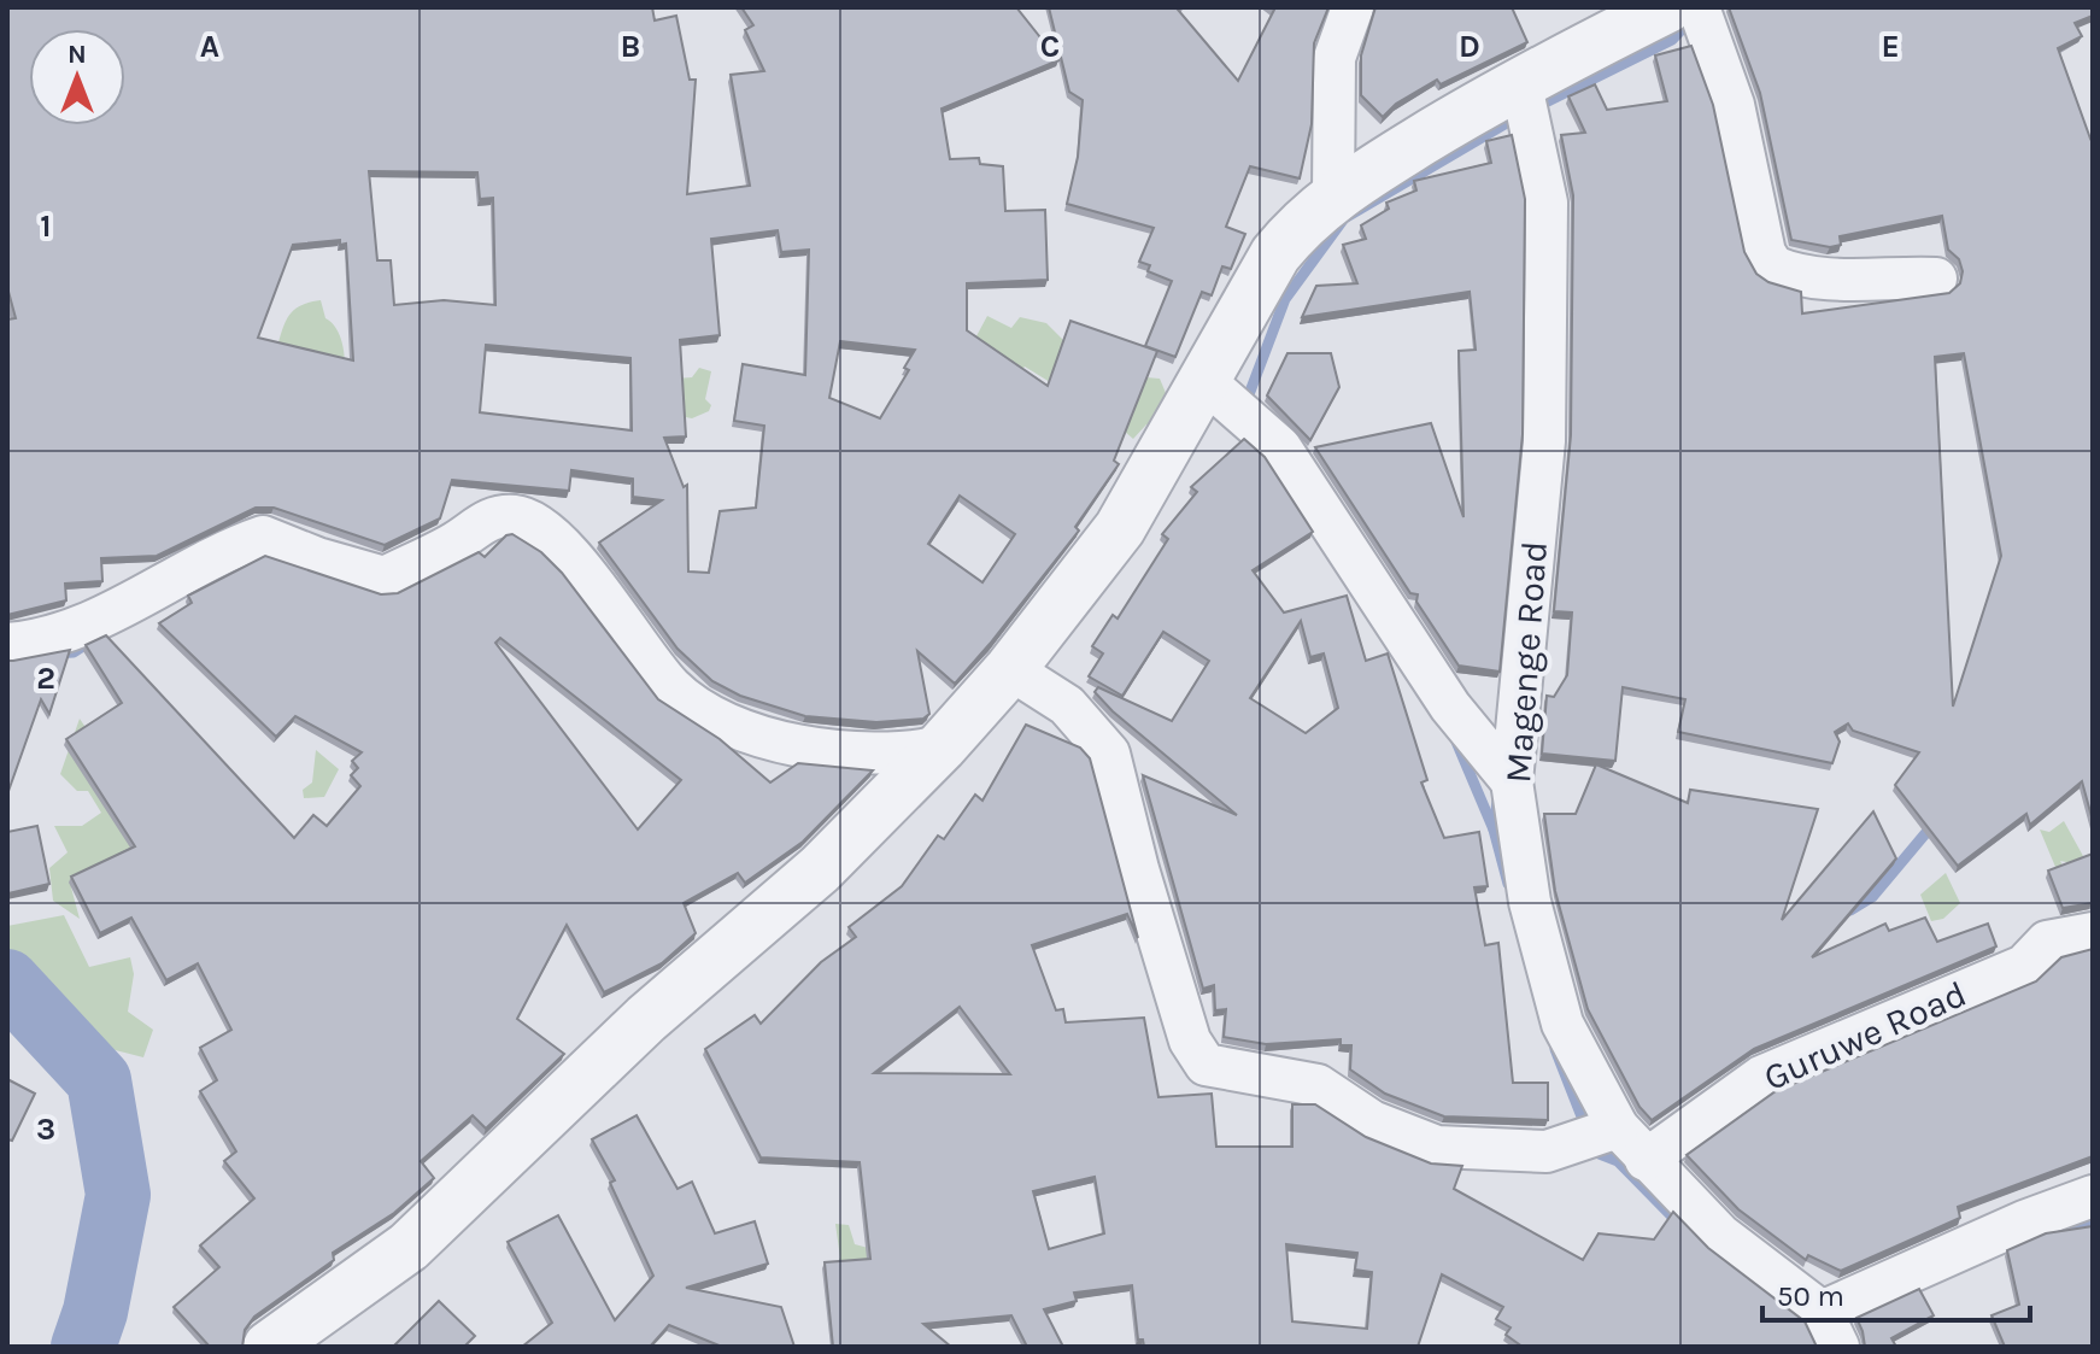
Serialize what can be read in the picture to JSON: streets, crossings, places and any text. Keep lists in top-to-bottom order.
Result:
{
  "streets": {
    "street": ["Magenge Road", "Guruwe Road"]
  },
  "crossings": [
    ["Magenge Road", "Guruwe Road"]
  ],
  "scale_bar": "50 m",
  "north": "top",
  "grid": {
    "columns": [
      "A",
      "B",
      "C",
      "D",
      "E"
    ],
    "rows": ["1", "2", "3"]
  }
}
